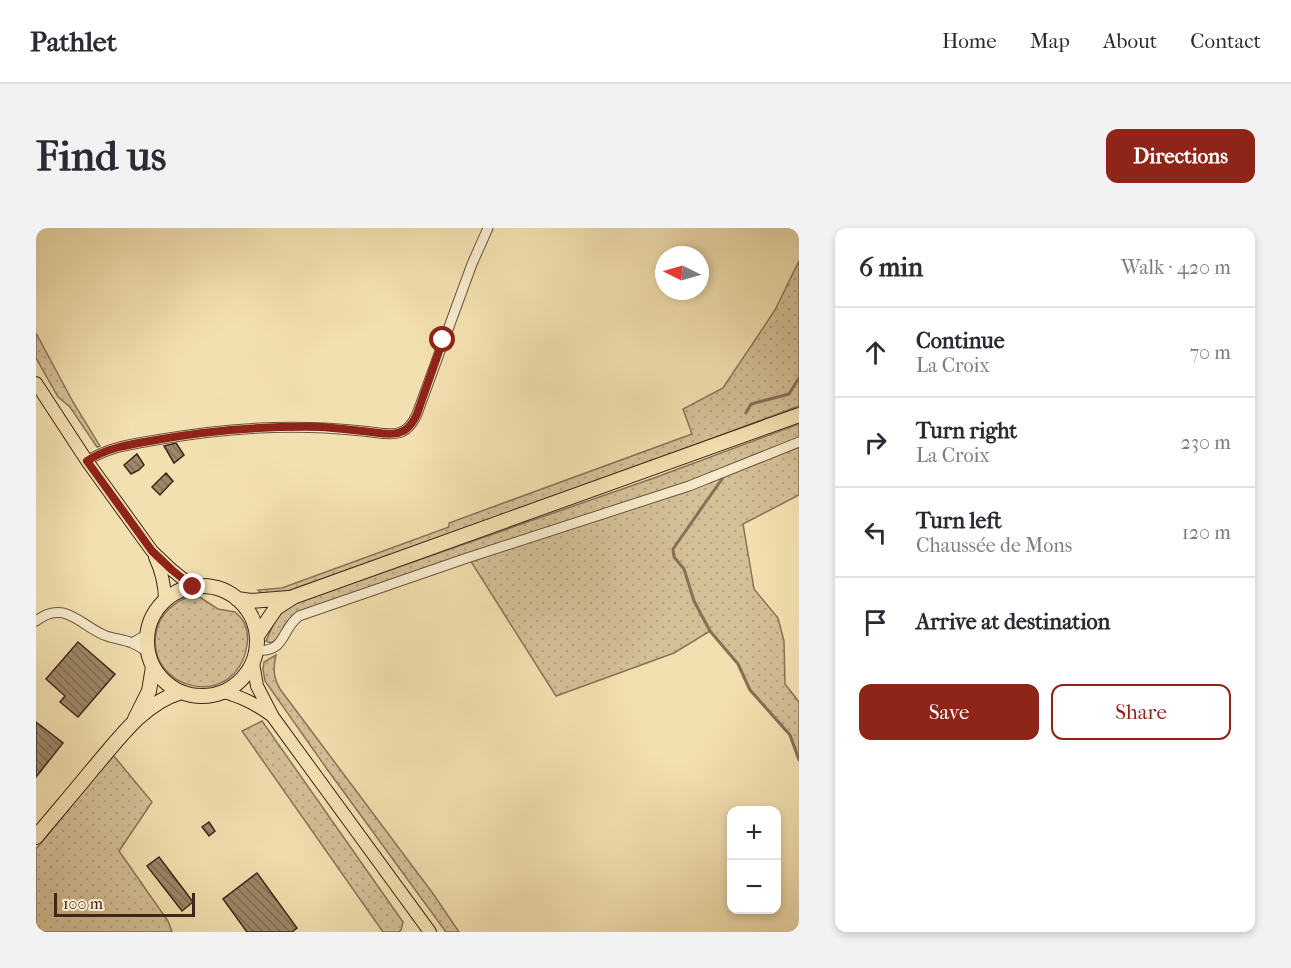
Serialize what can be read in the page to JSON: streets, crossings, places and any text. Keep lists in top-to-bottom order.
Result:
{
  "scale_bar": "100 m",
  "north": "left",
  "page": {
    "header": "Pathlet",
    "nav": [
      "Home",
      "Map",
      "About",
      "Contact"
    ],
    "buttons": [
      "Directions",
      ["Save", "Share"]
    ],
    "title": "Find us",
    "heading": ["6 min", "Walk · 420 m"],
    "list": [
      ["Continue", "La Croix", "70 m"],
      ["Turn right", "La Croix", "230 m"],
      ["Turn left", "Chaussée de Mons", "120 m"],
      "Arrive at destination"
    ],
    "map_buttons": ["+", "−"],
    "scale": "100 m"
  }
}
